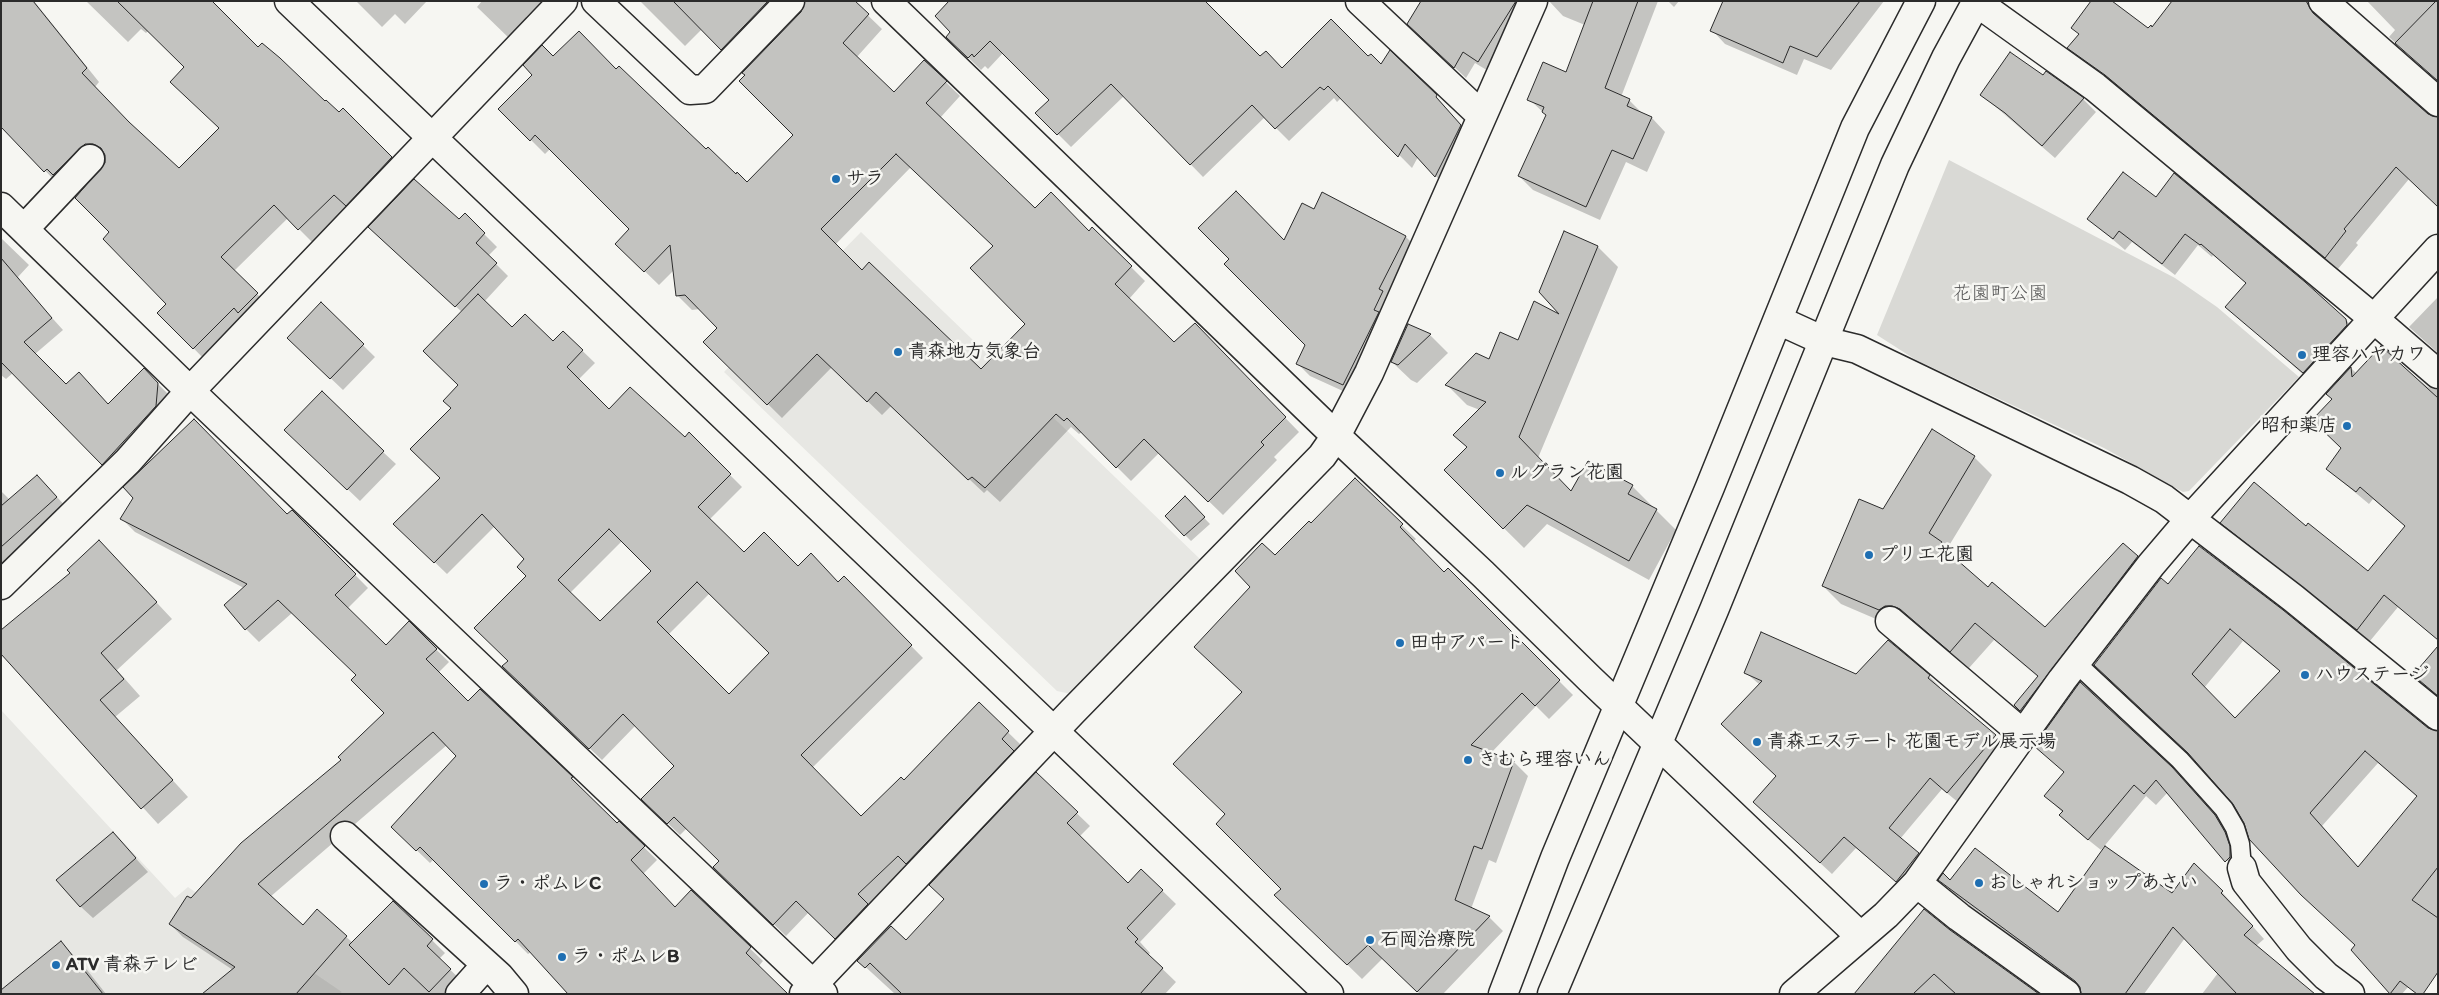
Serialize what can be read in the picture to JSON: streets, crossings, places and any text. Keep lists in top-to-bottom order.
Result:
{
  "parks": ["花園町公園"],
  "places": [
    "サラ",
    "青森地方気象台",
    "理容ハヤカワ",
    "昭和薬店",
    "ルグラン花園",
    "プリエ花園",
    "田中アパート",
    "ハウステージ",
    "青森エステート 花園モデル展示場",
    "きむら理容いん",
    "おしゃれショップあさい",
    "ラ・ポムレC",
    "石岡治療院",
    "ラ・ポムレB",
    "ATV 青森テレビ"
  ]
}
